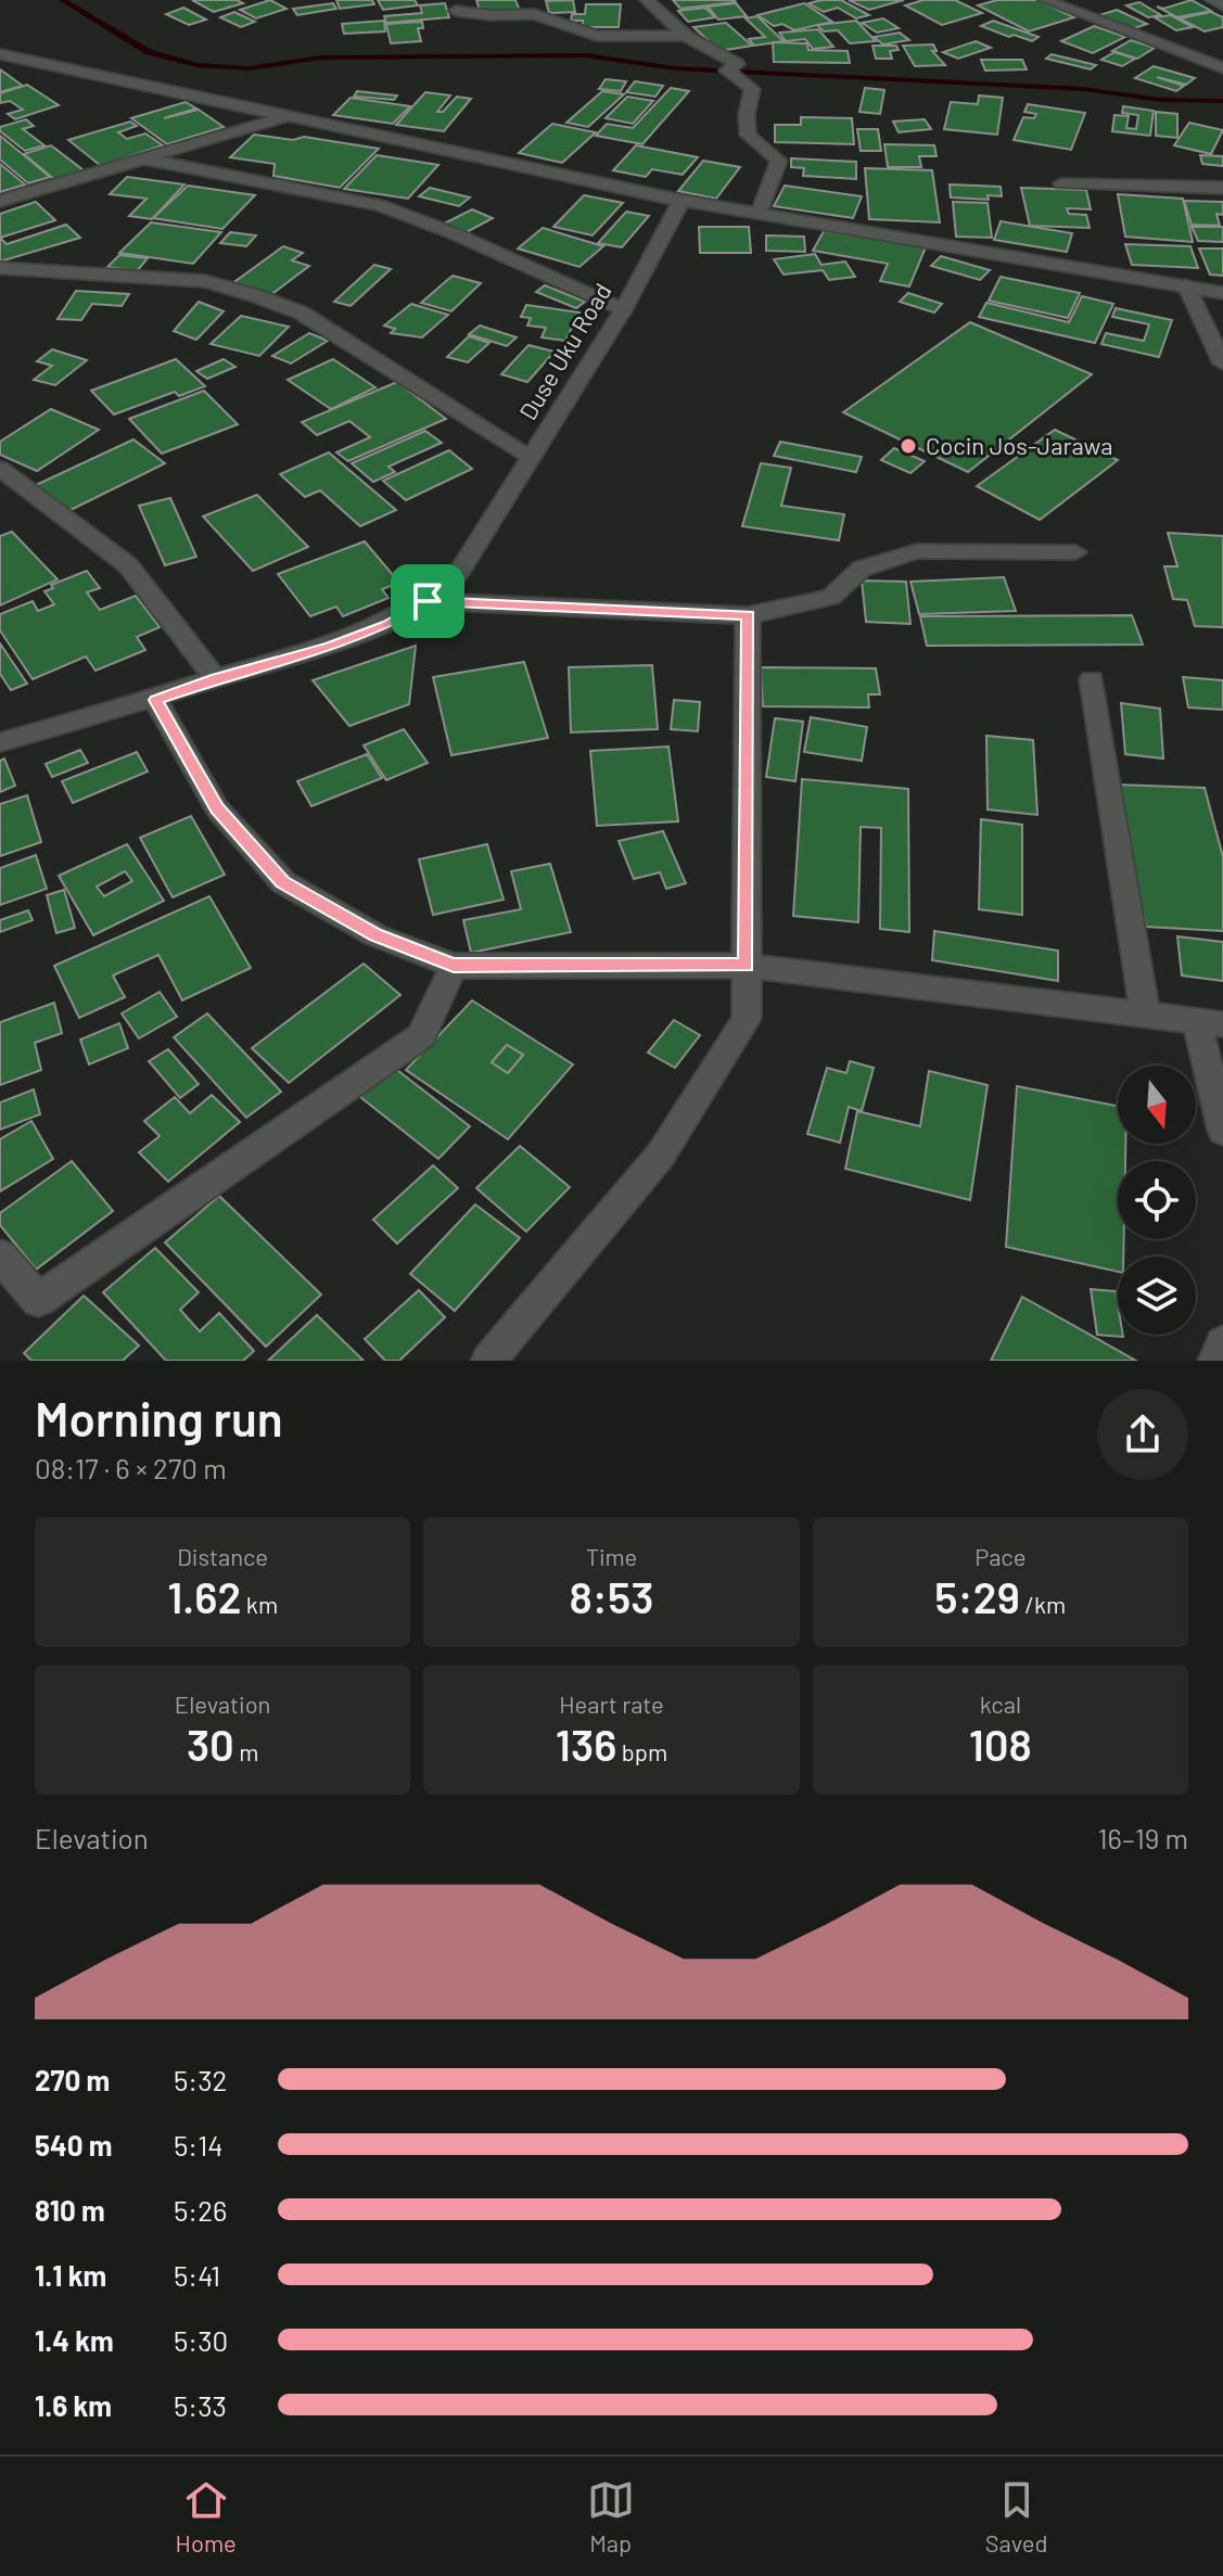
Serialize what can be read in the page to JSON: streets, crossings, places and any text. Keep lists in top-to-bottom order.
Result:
{
  "streets": {
    "street": ["Duse Uku Road"]
  },
  "places": ["Cocin Jos-Jarawa"],
  "north": "bottom",
  "page": {
    "heading": ["Morning run", "08:17 · 6 × 270 m"],
    "stats": [
      ["Distance", "1.62 km"],
      ["Time", "8:53"],
      ["Pace", "5:29 /km"],
      ["Elevation", "30 m"],
      ["Heart rate", "136 bpm"],
      ["kcal", "108"]
    ],
    "chart": ["Elevation", "16–19 m"],
    "list": [
      {
        "name": "270 m",
        "note": "5:32"
      },
      {
        "name": "540 m",
        "note": "5:14"
      },
      {
        "name": "810 m",
        "note": "5:26"
      },
      {
        "name": "1.1 km",
        "note": "5:41"
      },
      {
        "name": "1.4 km",
        "note": "5:30"
      },
      {
        "name": "1.6 km",
        "note": "5:33"
      }
    ],
    "tabs": ["Home", "Map", "Saved"]
  }
}
